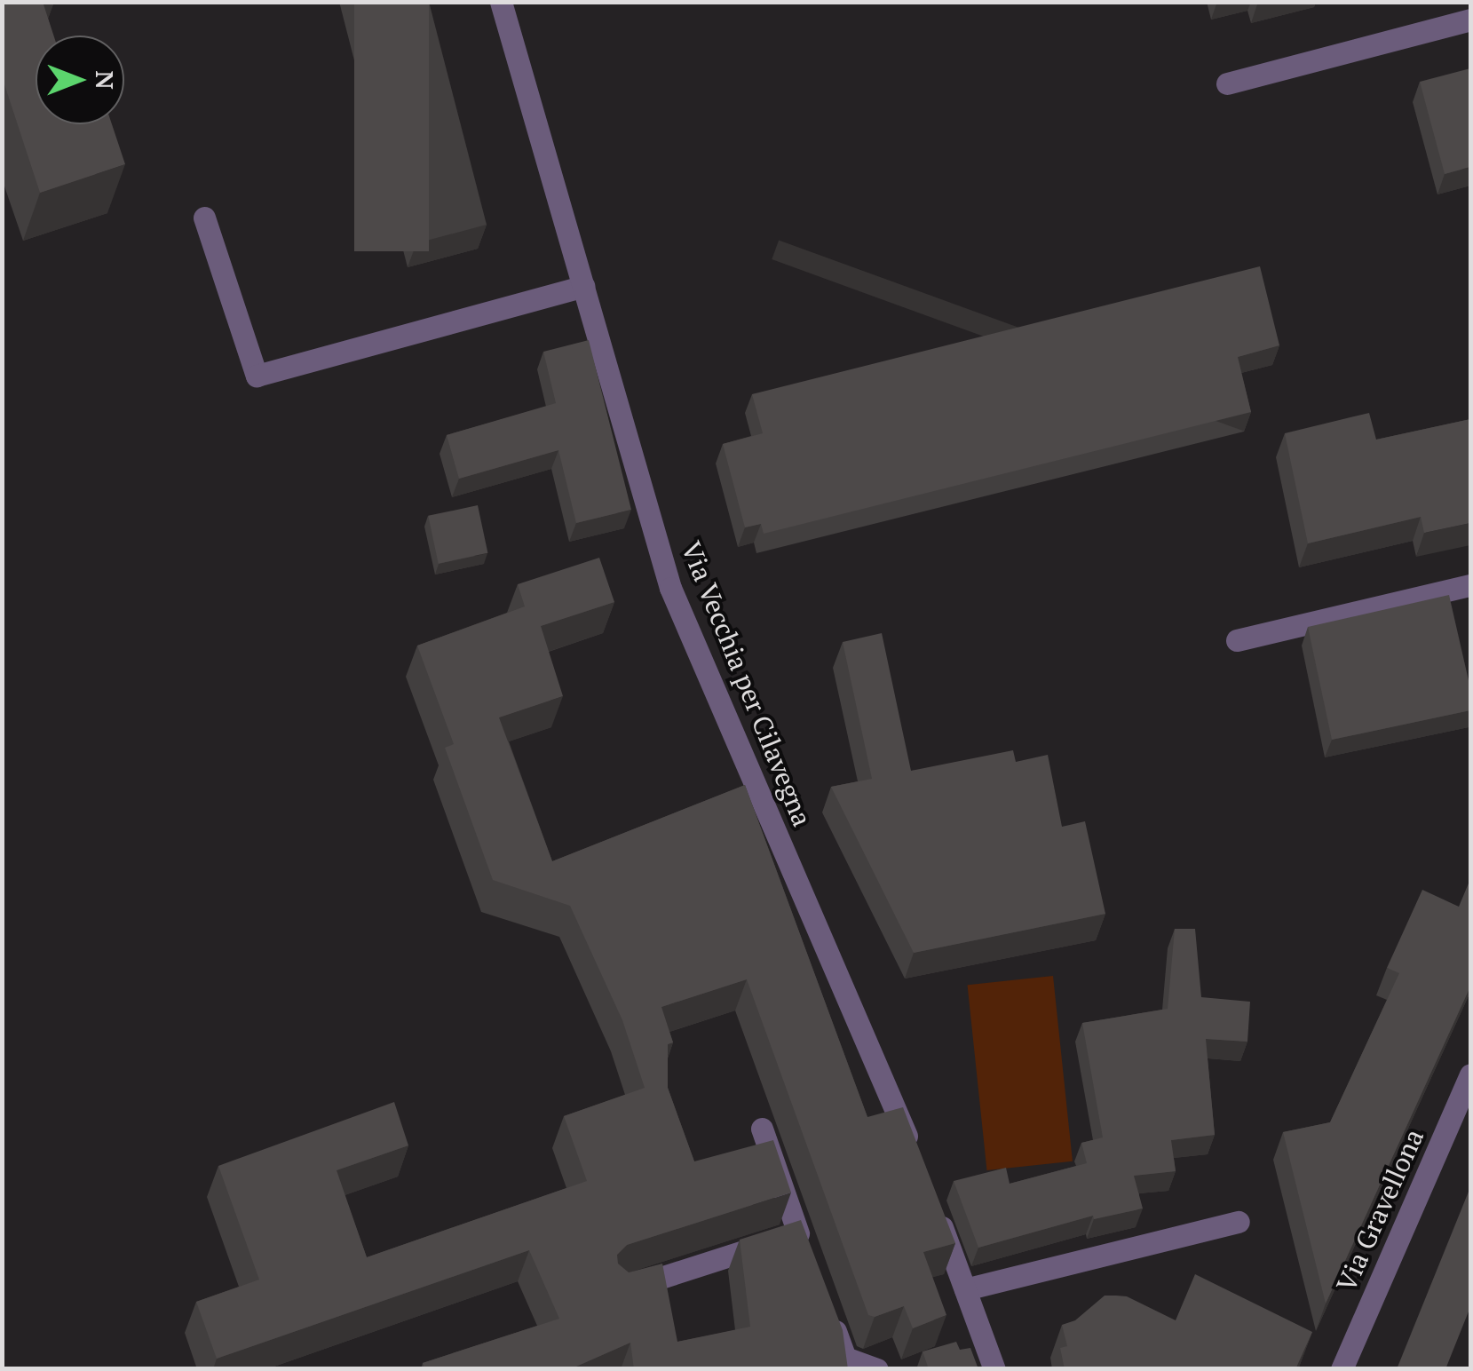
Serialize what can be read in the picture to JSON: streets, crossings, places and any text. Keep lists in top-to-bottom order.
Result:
{
  "streets": {
    "street": ["Via Vecchia per Cilavegna", "Via Gravellona"]
  },
  "north": "right"
}
